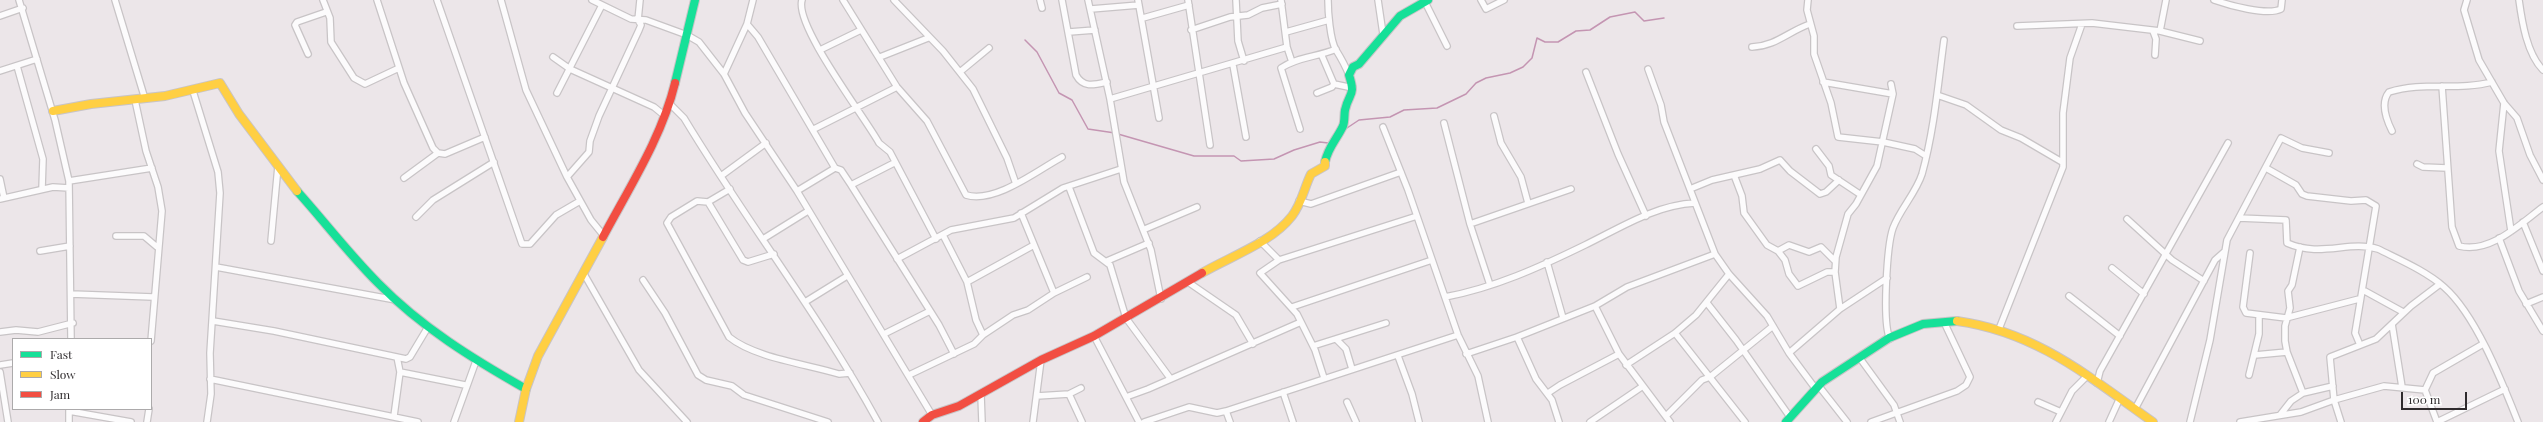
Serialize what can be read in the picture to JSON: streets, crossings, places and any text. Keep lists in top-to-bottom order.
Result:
{
  "legend": ["Fast", "Slow", "Jam"],
  "scale_bar": "100 m"
}
